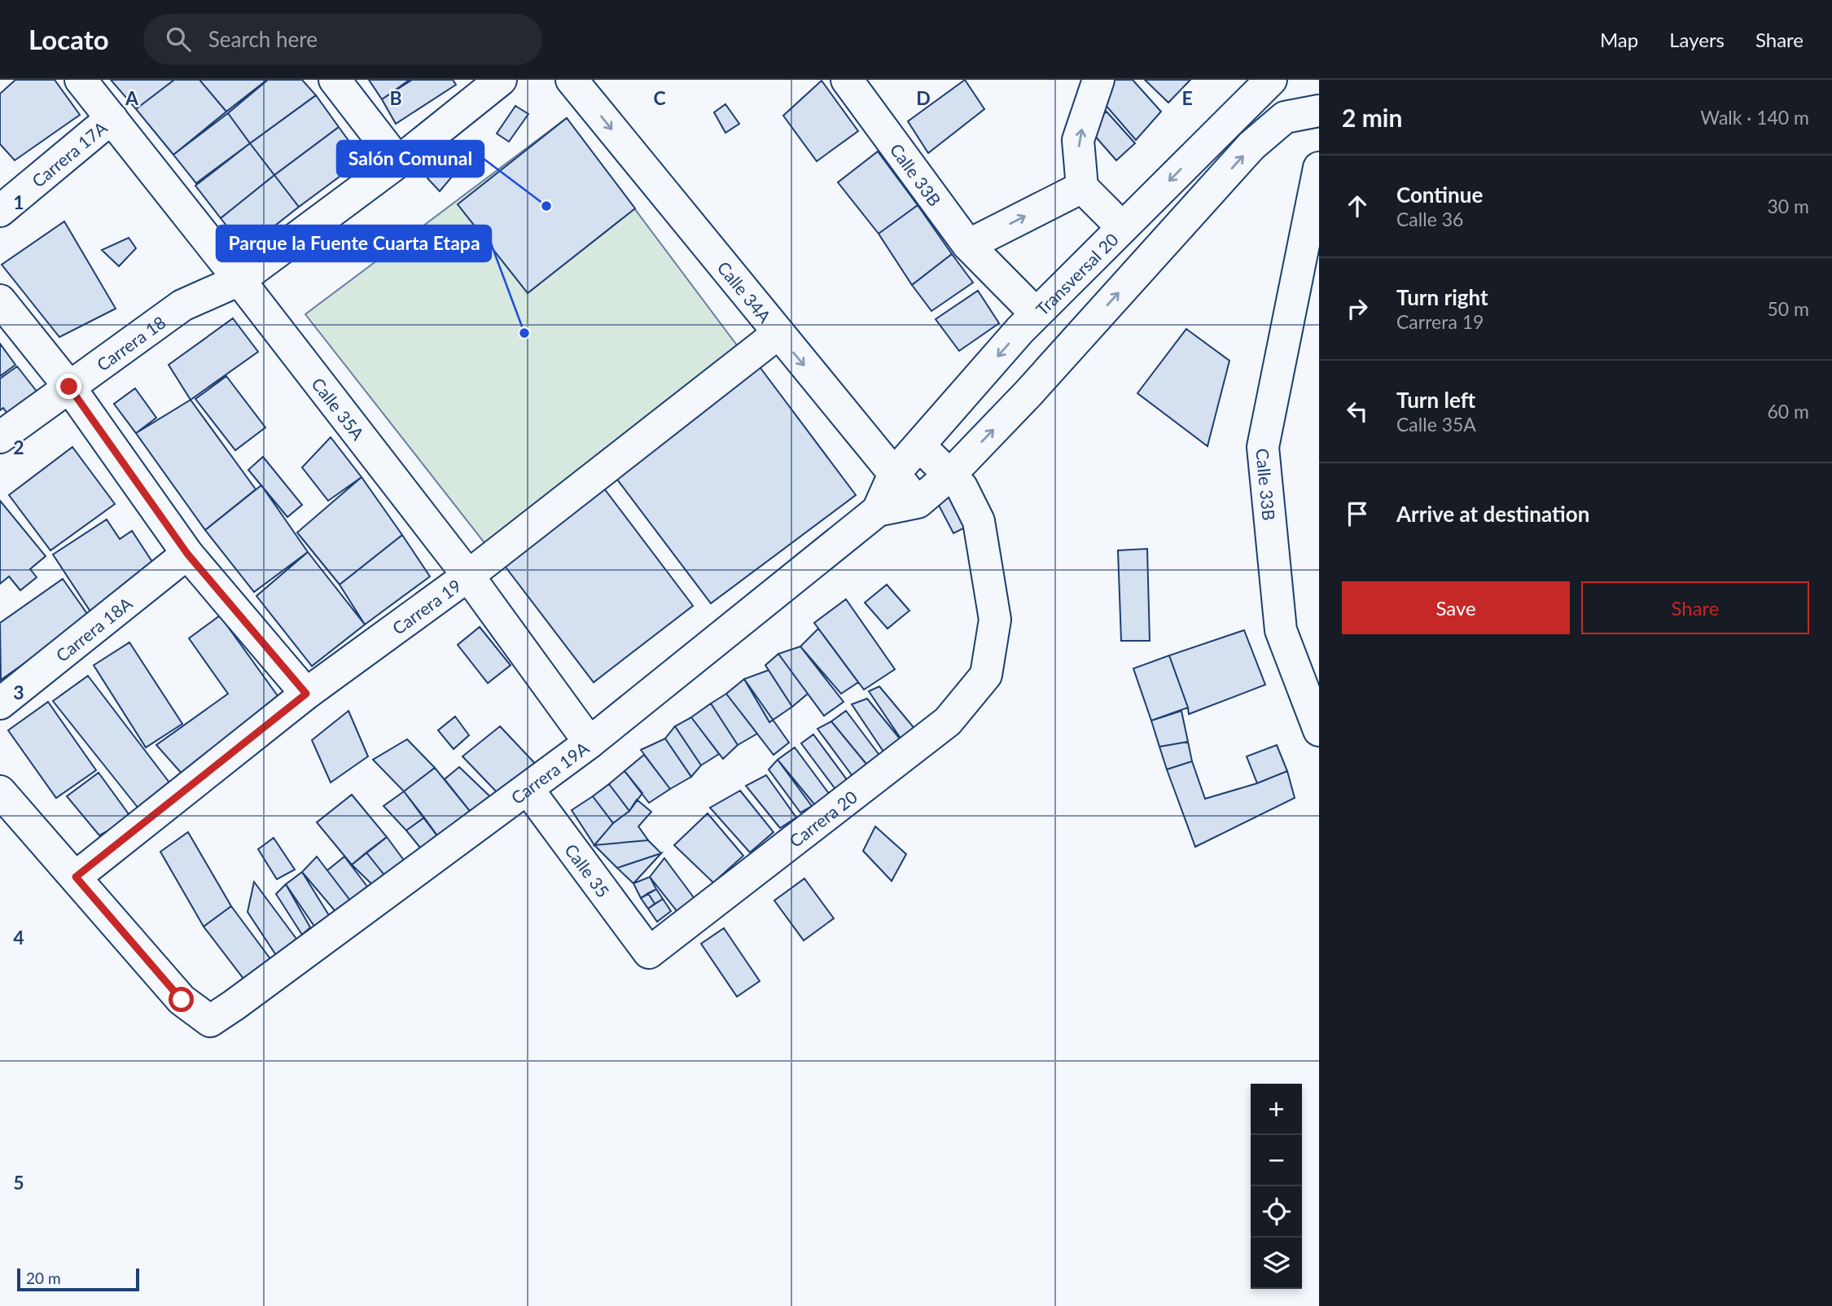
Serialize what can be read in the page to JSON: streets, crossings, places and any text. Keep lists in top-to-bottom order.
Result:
{
  "streets": {
    "street": [
      "Carrera 17A",
      "Calle 33B",
      "Transversal 20",
      "Calle 34A",
      "Carrera 18",
      "Calle 35A",
      "Carrera 19",
      "Carrera 18A",
      "Carrera 19A",
      "Carrera 20",
      "Calle 35"
    ]
  },
  "crossings": [
    ["Carrera 17A", "Calle 35A"],
    ["Calle 33B", "Transversal 20"],
    ["Transversal 20", "Carrera 19A"],
    ["Calle 34A", "Carrera 19"],
    ["Calle 34A", "Carrera 19A"],
    ["Carrera 18", "Calle 35A"],
    ["Calle 35A", "Carrera 19"],
    ["Calle 35A", "Carrera 19A"],
    ["Carrera 19", "Carrera 19A"],
    ["Carrera 19A", "Carrera 20"],
    ["Carrera 19A", "Calle 35"],
    ["Carrera 20", "Calle 35"]
  ],
  "one_way": ["Calle 34A"],
  "places": ["Salón Comunal", "Parque la Fuente Cuarta Etapa"],
  "scale_bar": "20 m",
  "page": {
    "header": "Locato",
    "search": "Search here",
    "nav": ["Map", "Layers", "Share"],
    "heading": ["2 min", "Walk · 140 m"],
    "list": [
      ["Continue", "Calle 36", "30 m"],
      ["Turn right", "Carrera 19", "50 m"],
      ["Turn left", "Calle 35A", "60 m"],
      "Arrive at destination"
    ],
    "buttons": ["Save", "Share"],
    "map_buttons": ["+", "−"],
    "scale": "20 m"
  },
  "grid": {
    "columns": [
      "A",
      "B",
      "C",
      "D",
      "E"
    ],
    "rows": [
      "1",
      "2",
      "3",
      "4",
      "5"
    ]
  }
}
